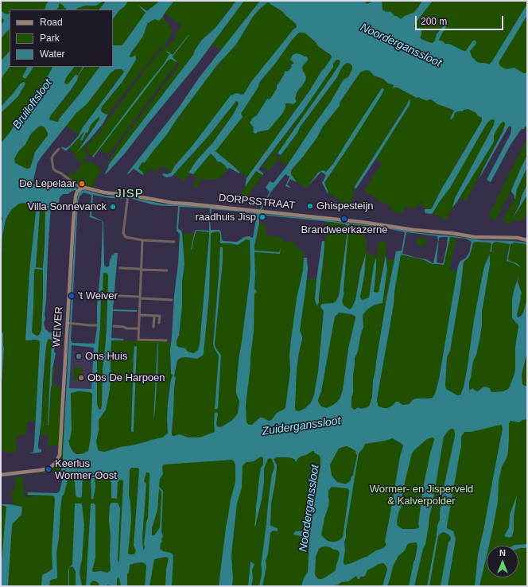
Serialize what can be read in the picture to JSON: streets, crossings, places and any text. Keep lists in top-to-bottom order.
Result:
{
  "streets": {
    "street": ["DORPSSTRAAT", "WEIVER"]
  },
  "crossings": [
    ["DORPSSTRAAT", "WEIVER"]
  ],
  "districts": ["JISP"],
  "water": ["Noorderganssloot", "Bruiloftsloot", "Zuiderganssloot"],
  "parks": ["Wormer- en Jisperveld & Kalverpolder"],
  "places": [
    "De Lepelaar",
    "Ghispesteijn",
    "Villa Sonnevanck",
    "raadhuis Jisp",
    "Brandweerkazerne",
    "'t Weiver",
    "Ons Huis",
    "Obs De Harpoen",
    "Keerlus Wormer-Oost"
  ],
  "legend": ["Road", "Park", "Water"],
  "scale_bar": "200 m",
  "north": "top"
}
